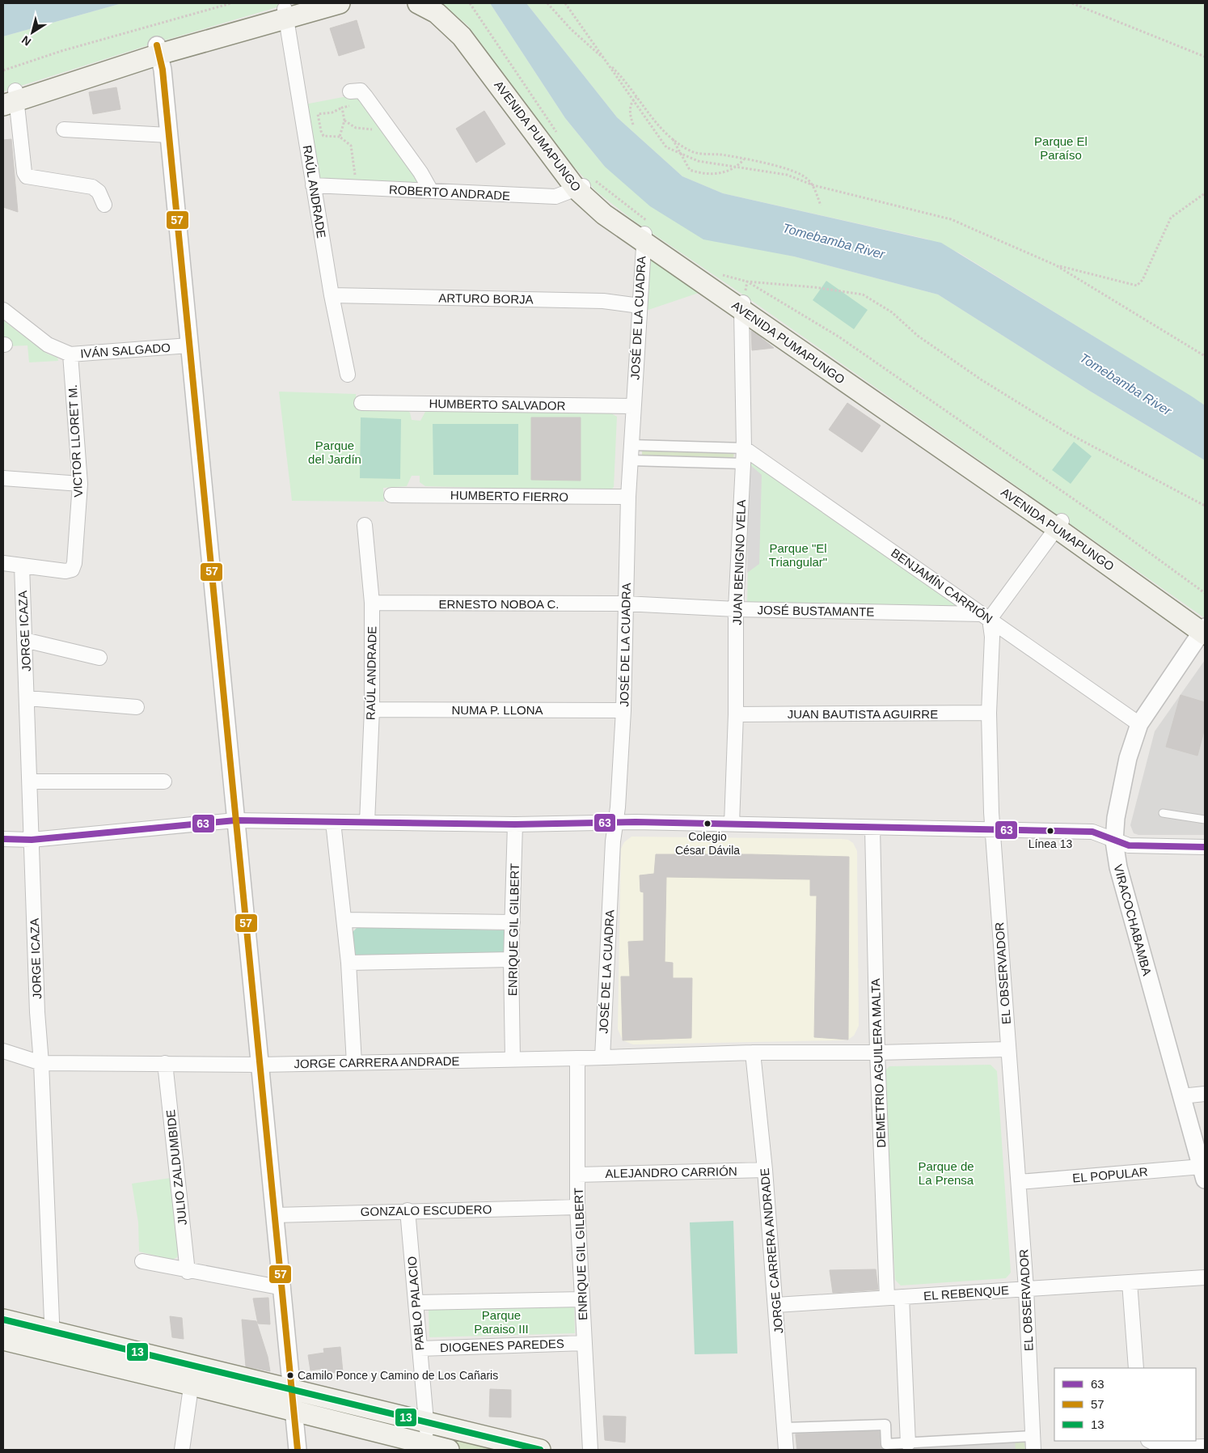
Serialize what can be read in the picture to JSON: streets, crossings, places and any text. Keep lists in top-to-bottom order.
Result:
{
  "streets": {
    "main road": ["AVENIDA PUMAPUNGO"],
    "street": [
      "RAÚL ANDRADE",
      "ROBERTO ANDRADE",
      "ARTURO BORJA",
      "JOSÉ DE LA CUADRA",
      "IVÁN SALGADO",
      "HUMBERTO SALVADOR",
      "VICTOR LLORET M.",
      "HUMBERTO FIERRO",
      "JUAN BENIGNO VELA",
      "BENJAMÍN CARRIÓN",
      "ERNESTO NOBOA C.",
      "JOSÉ BUSTAMANTE",
      "JORGE ICAZA",
      "NUMA P. LLONA",
      "JUAN BAUTISTA AGUIRRE",
      "VIRACOCHABAMBA",
      "ENRIQUE GIL GILBERT",
      "EL OBSERVADOR",
      "JORGE CARRERA ANDRADE",
      "DEMETRIO AGUILERA MALTA",
      "JULIO ZALDUMBIDE",
      "ALEJANDRO CARRIÓN",
      "EL POPULAR",
      "GONZALO ESCUDERO",
      "EL REBENQUE",
      "PABLO PALACIO",
      "DIOGENES PAREDES"
    ]
  },
  "crossings": [
    ["AVENIDA PUMAPUNGO", "ROBERTO ANDRADE"],
    ["AVENIDA PUMAPUNGO", "JOSÉ DE LA CUADRA"],
    ["AVENIDA PUMAPUNGO", "JUAN BENIGNO VELA"],
    ["AVENIDA PUMAPUNGO", "VIRACOCHABAMBA"],
    ["RAÚL ANDRADE", "ROBERTO ANDRADE"],
    ["RAÚL ANDRADE", "ARTURO BORJA"],
    ["RAÚL ANDRADE", "ERNESTO NOBOA C."],
    ["RAÚL ANDRADE", "NUMA P. LLONA"],
    ["ARTURO BORJA", "JOSÉ DE LA CUADRA"],
    ["JOSÉ DE LA CUADRA", "HUMBERTO SALVADOR"],
    ["JOSÉ DE LA CUADRA", "HUMBERTO FIERRO"],
    ["JOSÉ DE LA CUADRA", "ERNESTO NOBOA C."],
    ["JOSÉ DE LA CUADRA", "JOSÉ BUSTAMANTE"],
    ["JOSÉ DE LA CUADRA", "NUMA P. LLONA"],
    ["JOSÉ DE LA CUADRA", "JORGE CARRERA ANDRADE"],
    ["IVÁN SALGADO", "VICTOR LLORET M."],
    ["VICTOR LLORET M.", "JORGE ICAZA"],
    ["JUAN BENIGNO VELA", "BENJAMÍN CARRIÓN"],
    ["JUAN BENIGNO VELA", "JOSÉ BUSTAMANTE"],
    ["JUAN BENIGNO VELA", "JUAN BAUTISTA AGUIRRE"],
    ["BENJAMÍN CARRIÓN", "JOSÉ BUSTAMANTE"],
    ["BENJAMÍN CARRIÓN", "VIRACOCHABAMBA"],
    ["BENJAMÍN CARRIÓN", "EL OBSERVADOR"],
    ["ERNESTO NOBOA C.", "JOSÉ BUSTAMANTE"],
    ["JOSÉ BUSTAMANTE", "EL OBSERVADOR"],
    ["JORGE ICAZA", "JORGE CARRERA ANDRADE"],
    ["JUAN BAUTISTA AGUIRRE", "EL OBSERVADOR"],
    ["VIRACOCHABAMBA", "EL POPULAR"],
    ["ENRIQUE GIL GILBERT", "JORGE CARRERA ANDRADE"],
    ["ENRIQUE GIL GILBERT", "ALEJANDRO CARRIÓN"],
    ["ENRIQUE GIL GILBERT", "GONZALO ESCUDERO"],
    ["ENRIQUE GIL GILBERT", "DIOGENES PAREDES"],
    ["EL OBSERVADOR", "JORGE CARRERA ANDRADE"],
    ["EL OBSERVADOR", "EL POPULAR"],
    ["EL OBSERVADOR", "EL REBENQUE"],
    ["JORGE CARRERA ANDRADE", "DEMETRIO AGUILERA MALTA"],
    ["JORGE CARRERA ANDRADE", "JULIO ZALDUMBIDE"],
    ["JORGE CARRERA ANDRADE", "ALEJANDRO CARRIÓN"],
    ["JORGE CARRERA ANDRADE", "EL REBENQUE"],
    ["DEMETRIO AGUILERA MALTA", "EL REBENQUE"],
    ["GONZALO ESCUDERO", "PABLO PALACIO"],
    ["PABLO PALACIO", "DIOGENES PAREDES"]
  ],
  "water": ["Tomebamba River"],
  "parks": [
    "Parque El Paraíso",
    "Parque del Jardín",
    "Parque \"El Triangular\"",
    "Parque de La Prensa",
    "Parque Paraiso III"
  ],
  "places": ["Colegio César Dávila", "Línea 13", "Camilo Ponce y Camino de Los Cañaris"],
  "lines": ["transit line 57", "transit line 63", "transit line 13"],
  "legend": ["63", "57", "13"],
  "north": "bottom left"
}
